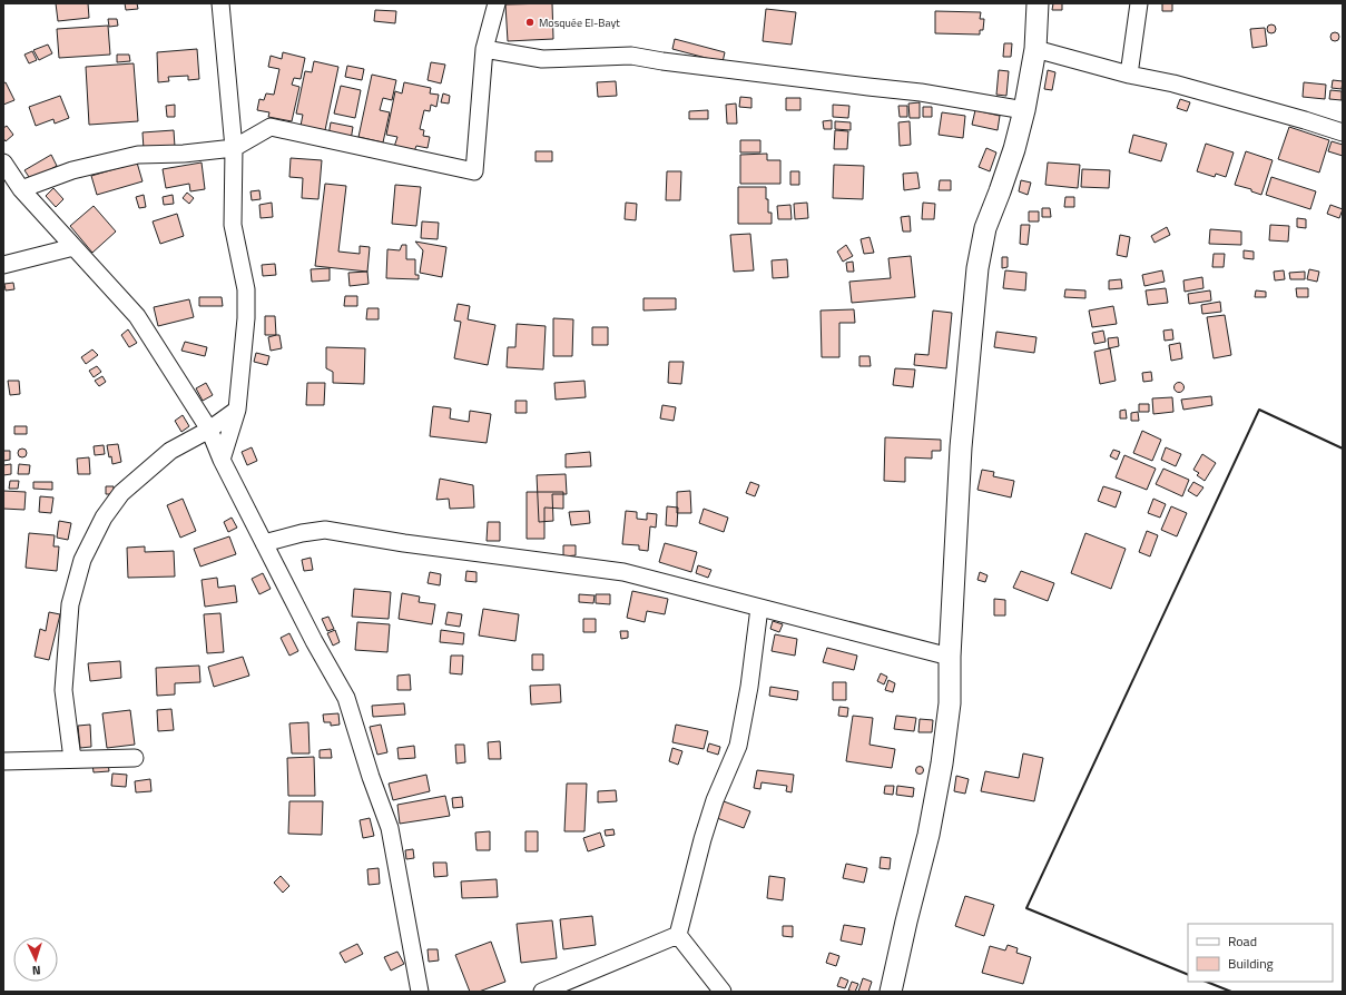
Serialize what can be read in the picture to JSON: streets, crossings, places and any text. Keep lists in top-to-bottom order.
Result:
{
  "places": ["Mosquée El-Bayt"],
  "legend": ["Road", "Building"],
  "north": "bottom"
}
